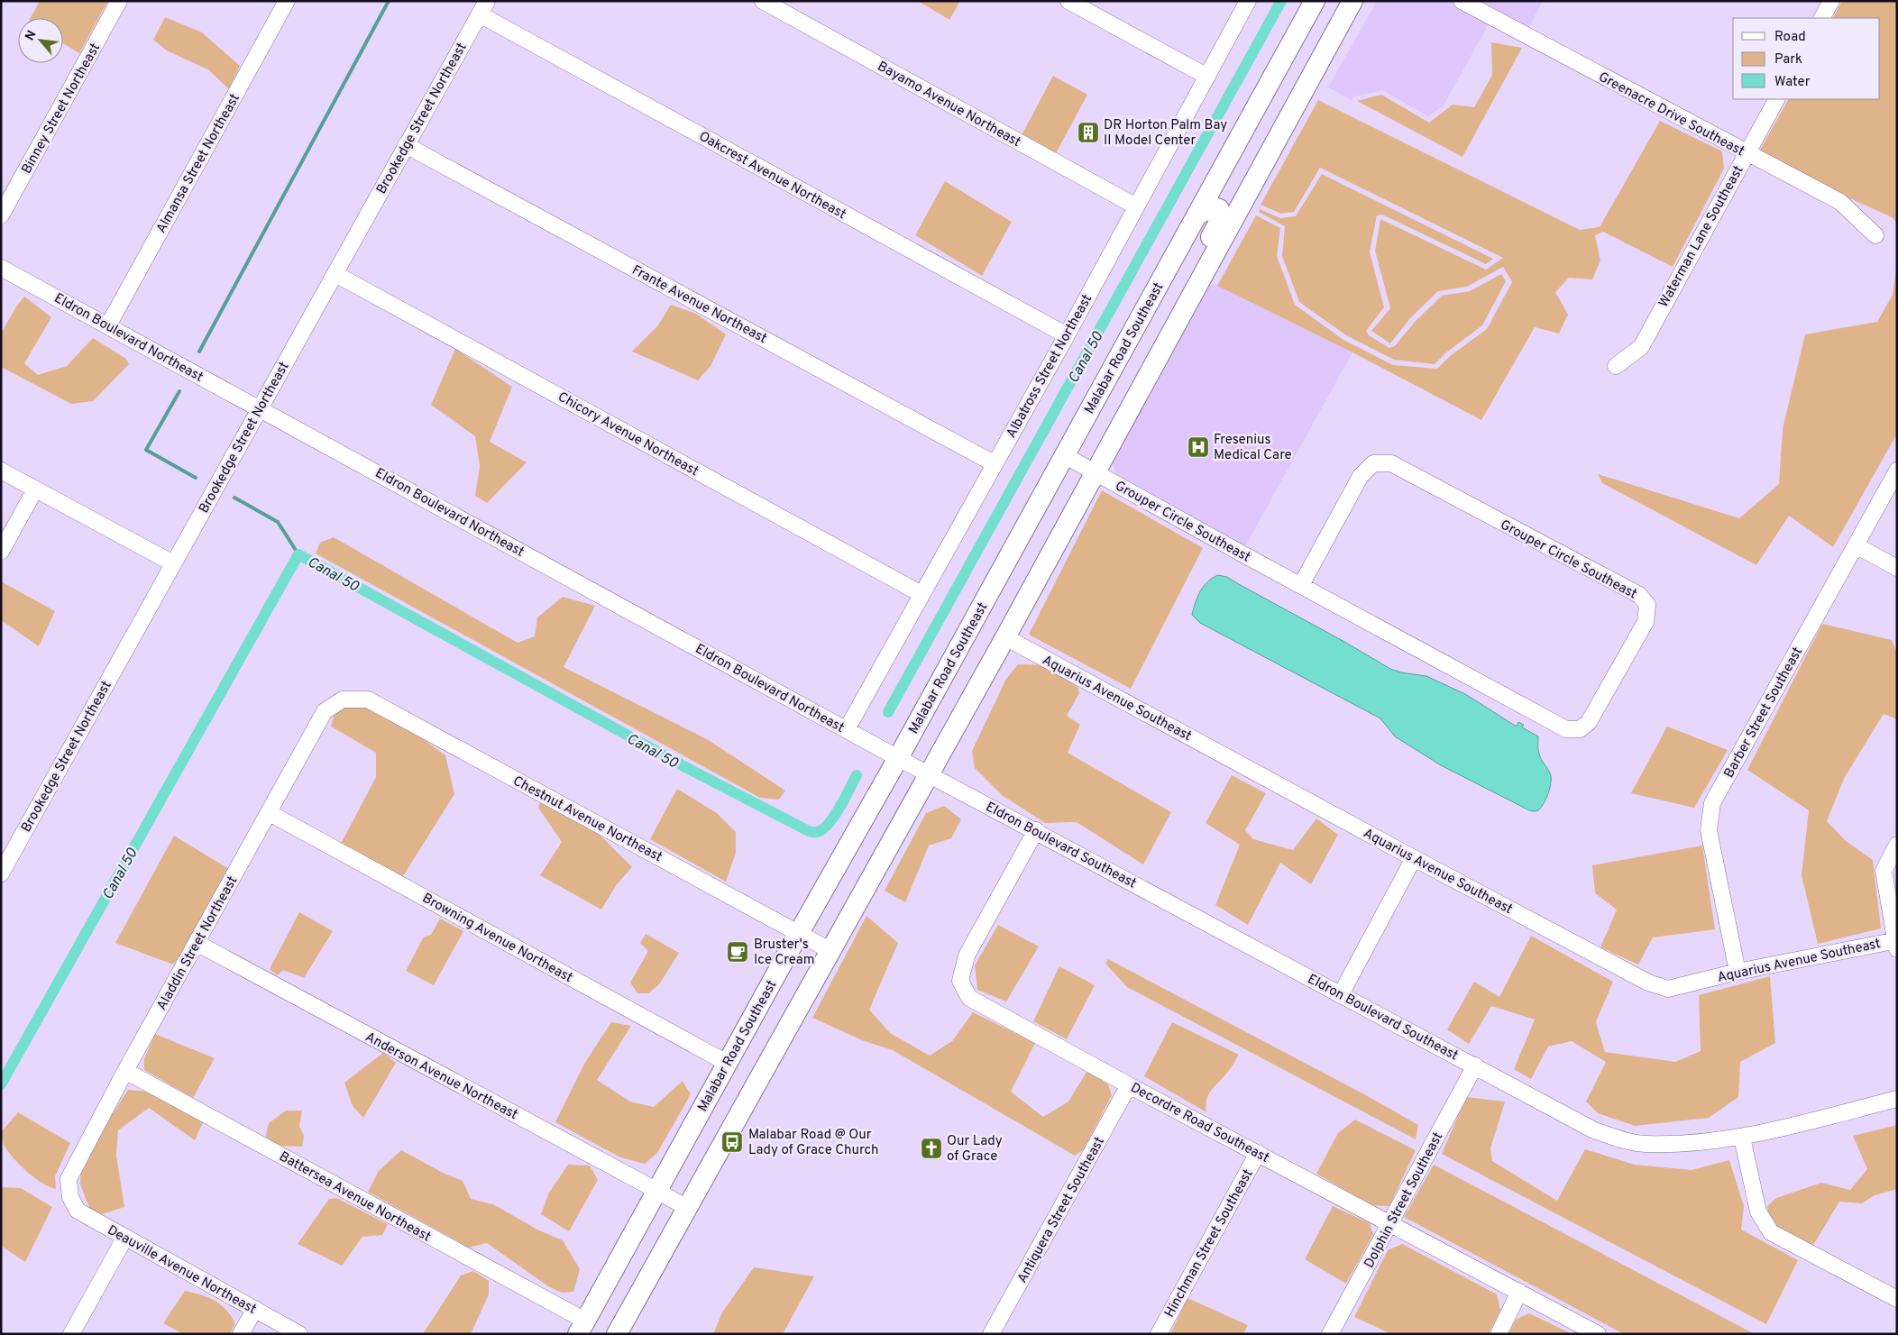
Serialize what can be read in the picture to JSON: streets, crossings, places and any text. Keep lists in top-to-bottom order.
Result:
{
  "streets": {
    "main road": ["Malabar Road Southeast"],
    "street": [
      "Bayamo Avenue Northeast",
      "Binney Street Northeast",
      "Greenacre Drive Southeast",
      "Brookedge Street Northeast",
      "Almansa Street Northeast",
      "Oakcrest Avenue Northeast",
      "Waterman Lane Southeast",
      "Frante Avenue Northeast",
      "Eldron Boulevard Northeast",
      "Albatross Street Northeast",
      "Chicory Avenue Northeast",
      "Grouper Circle Southeast",
      "Aquarius Avenue Southeast",
      "Barber Street Southeast",
      "Chestnut Avenue Northeast",
      "Eldron Boulevard Southeast",
      "Browning Avenue Northeast",
      "Aladdin Street Northeast",
      "Anderson Avenue Northeast",
      "Decordre Road Southeast",
      "Battersea Avenue Northeast",
      "Dolphin Street Southeast",
      "Antiquera Street Southeast",
      "Hinchman Street Southeast",
      "Deauville Avenue Northeast"
    ]
  },
  "crossings": [
    ["Bayamo Avenue Northeast", "Albatross Street Northeast"],
    ["Greenacre Drive Southeast", "Waterman Lane Southeast"],
    ["Brookedge Street Northeast", "Oakcrest Avenue Northeast"],
    ["Brookedge Street Northeast", "Frante Avenue Northeast"],
    ["Brookedge Street Northeast", "Eldron Boulevard Northeast"],
    ["Brookedge Street Northeast", "Chicory Avenue Northeast"],
    ["Almansa Street Northeast", "Eldron Boulevard Northeast"],
    ["Oakcrest Avenue Northeast", "Albatross Street Northeast"],
    ["Frante Avenue Northeast", "Albatross Street Northeast"],
    ["Eldron Boulevard Northeast", "Malabar Road Southeast"],
    ["Eldron Boulevard Northeast", "Albatross Street Northeast"],
    ["Eldron Boulevard Northeast", "Eldron Boulevard Southeast"],
    ["Malabar Road Southeast", "Grouper Circle Southeast"],
    ["Malabar Road Southeast", "Chestnut Avenue Northeast"],
    ["Malabar Road Southeast", "Eldron Boulevard Southeast"],
    ["Malabar Road Southeast", "Browning Avenue Northeast"],
    ["Malabar Road Southeast", "Anderson Avenue Northeast"],
    ["Malabar Road Southeast", "Battersea Avenue Northeast"],
    ["Albatross Street Northeast", "Chicory Avenue Northeast"],
    ["Aquarius Avenue Southeast", "Barber Street Southeast"],
    ["Chestnut Avenue Northeast", "Aladdin Street Northeast"],
    ["Eldron Boulevard Southeast", "Decordre Road Southeast"],
    ["Eldron Boulevard Southeast", "Dolphin Street Southeast"],
    ["Browning Avenue Northeast", "Aladdin Street Northeast"],
    ["Aladdin Street Northeast", "Anderson Avenue Northeast"],
    ["Aladdin Street Northeast", "Battersea Avenue Northeast"],
    ["Aladdin Street Northeast", "Deauville Avenue Northeast"],
    ["Decordre Road Southeast", "Dolphin Street Southeast"],
    ["Decordre Road Southeast", "Antiquera Street Southeast"],
    ["Decordre Road Southeast", "Hinchman Street Southeast"]
  ],
  "water": ["Canal 50"],
  "places": {
    "building": ["DR Horton Palm Bay II Model Center"],
    "hospital": ["Fresenius Medical Care"],
    "cafe": ["Bruster's Ice Cream"],
    "bus stop": ["Malabar Road @ Our Lady of Grace Church"],
    "church": ["Our Lady of Grace"]
  },
  "legend": ["Road", "Park", "Water"],
  "north": "top left"
}
